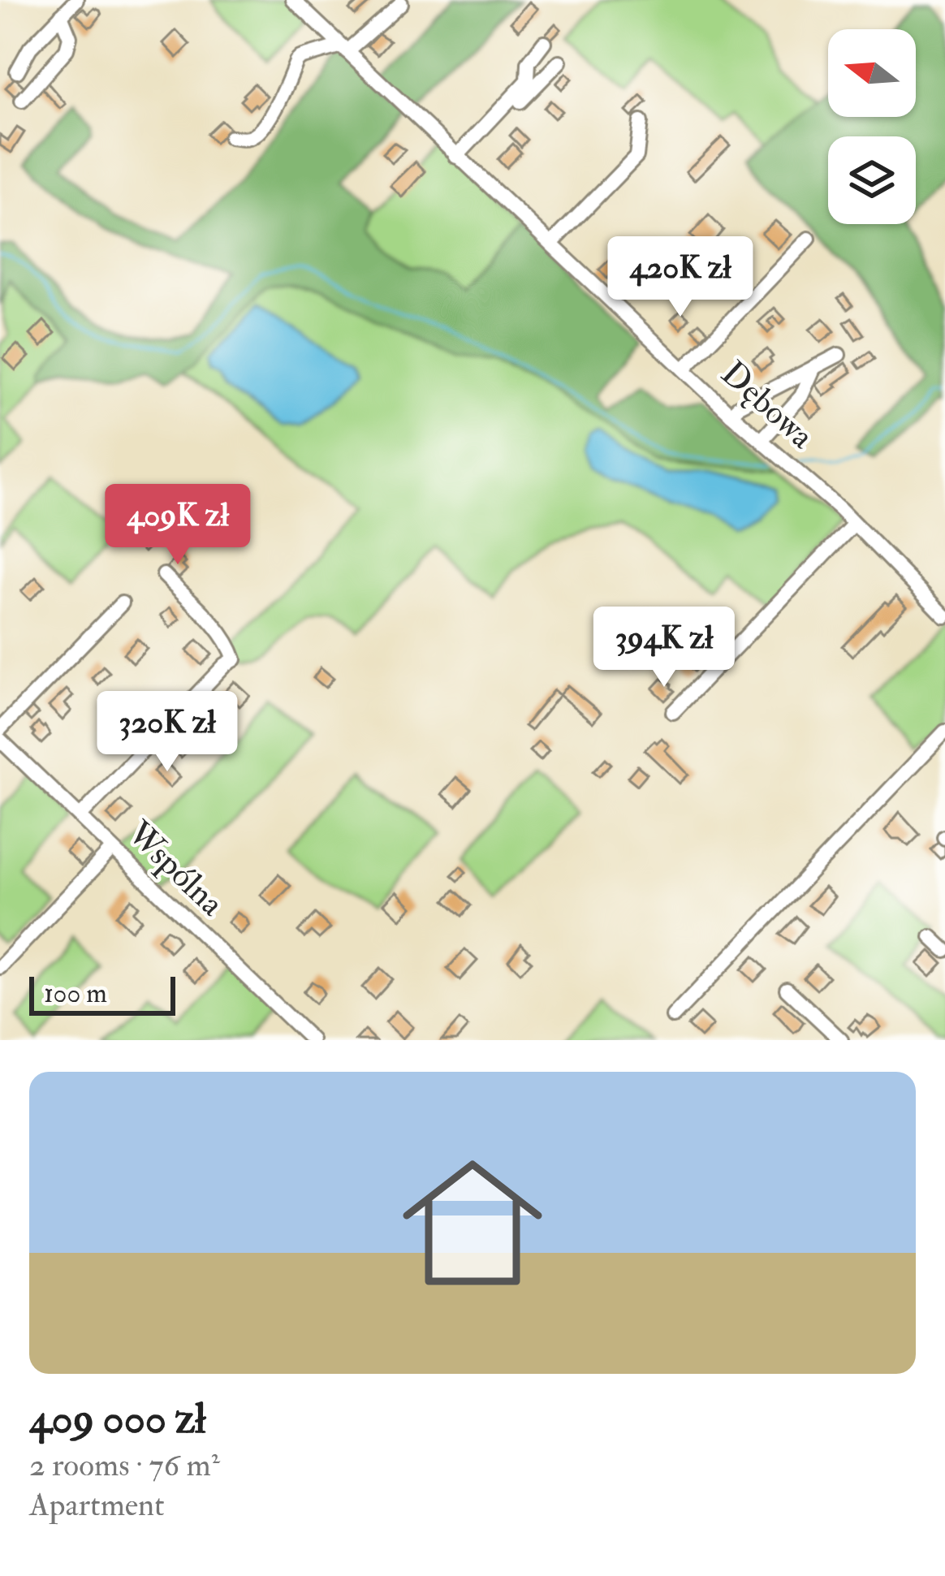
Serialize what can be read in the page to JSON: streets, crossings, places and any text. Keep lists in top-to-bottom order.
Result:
{
  "streets": {
    "street": ["Dębowa", "Wspólna"]
  },
  "scale_bar": "100 m",
  "north": "left",
  "page": {
    "price": [
      "420K zł",
      "409K zł",
      "394K zł",
      "320K zł"
    ],
    "scale": "100 m",
    "list": [
      {
        "name": "409 000 zł",
        "note": "2 rooms · 76 m² · Apartment"
      }
    ]
  }
}
